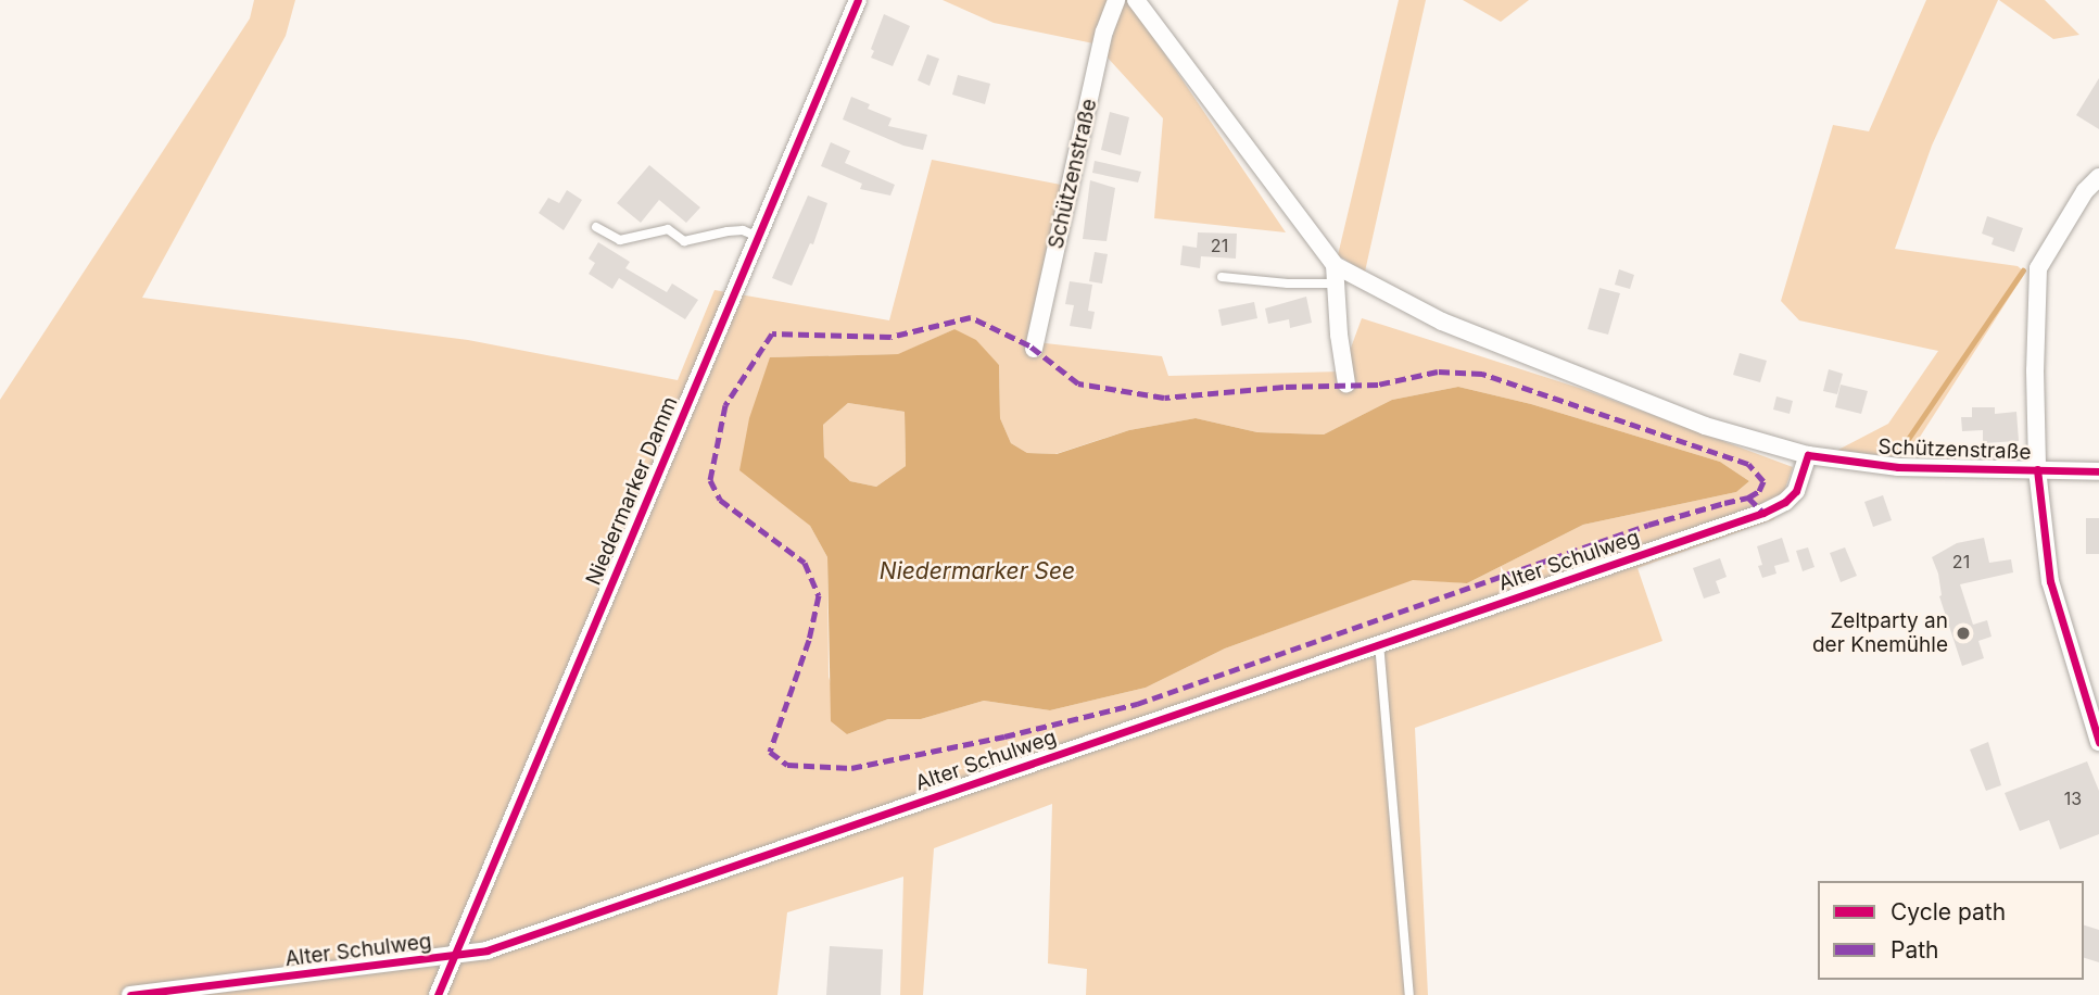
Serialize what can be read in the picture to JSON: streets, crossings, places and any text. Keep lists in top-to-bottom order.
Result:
{
  "streets": {
    "street": ["Schützenstraße", "Niedermarker Damm", "Alter Schulweg"]
  },
  "crossings": [
    ["Schützenstraße", "Alter Schulweg"],
    ["Niedermarker Damm", "Alter Schulweg"]
  ],
  "water": ["Niedermarker See"],
  "places": ["Zeltparty an der Knemühle"],
  "house_numbers": ["21", "21", "13"],
  "legend": ["Cycle path", "Path"]
}
